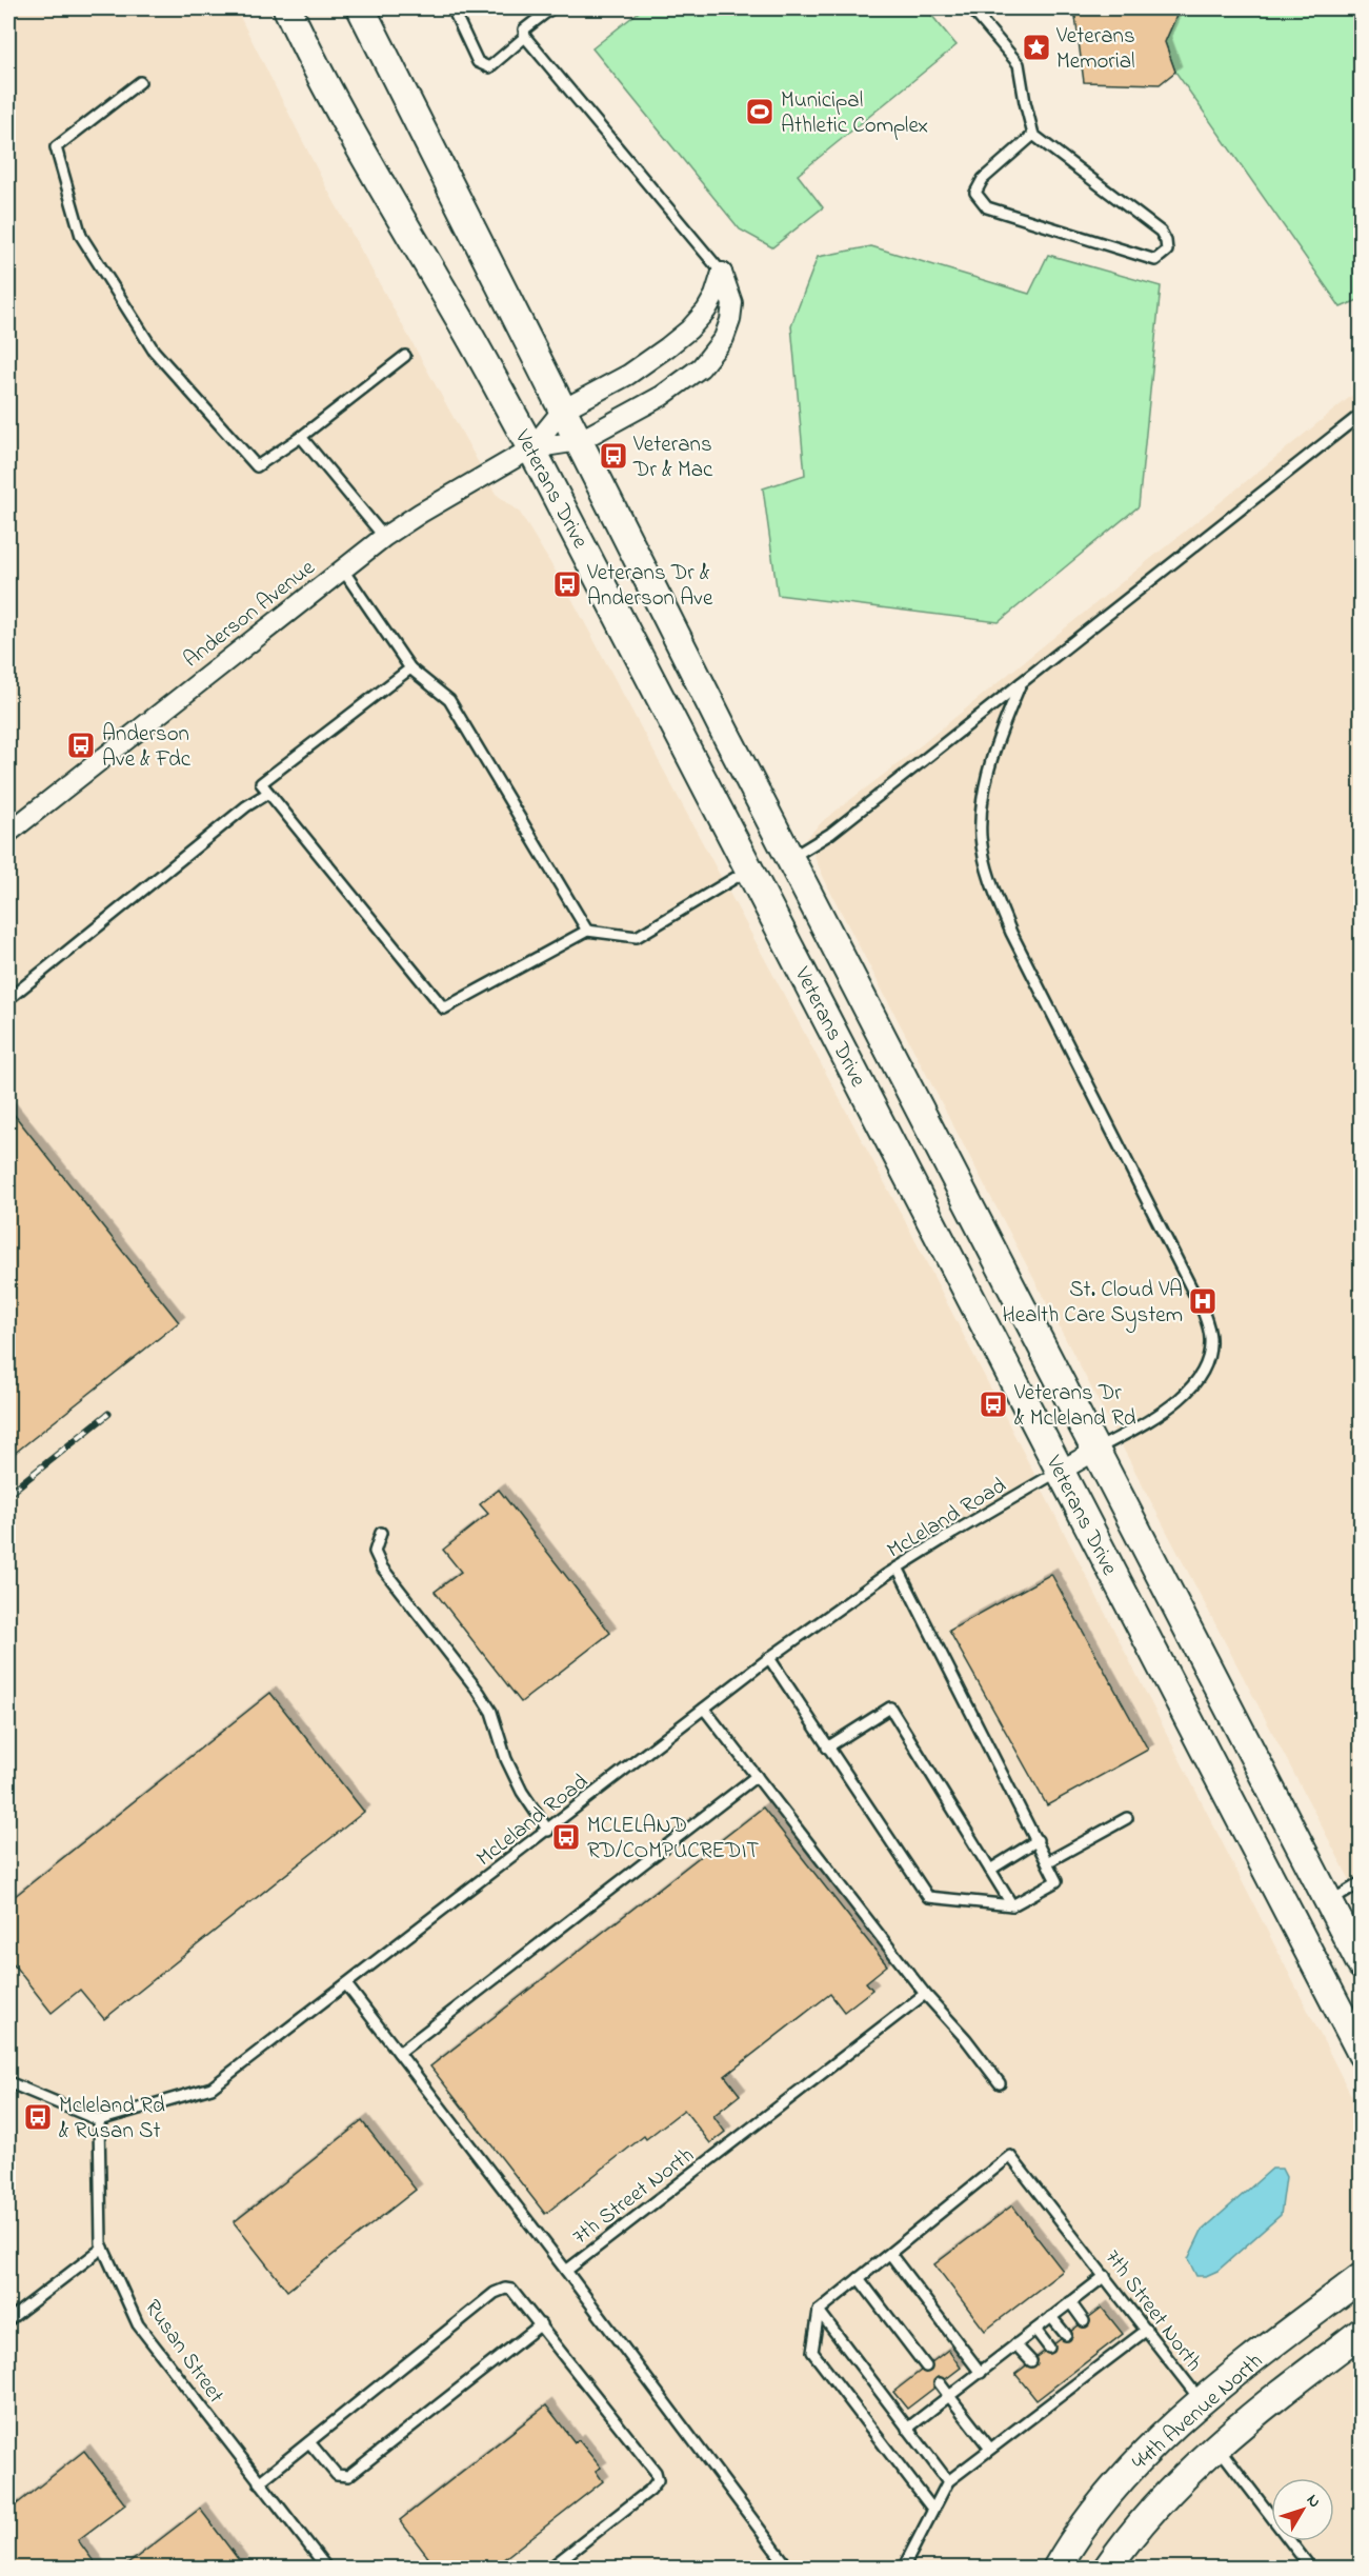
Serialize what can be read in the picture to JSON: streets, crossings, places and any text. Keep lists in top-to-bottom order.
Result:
{
  "streets": {
    "main road": ["Veterans Drive", "44th Avenue North"],
    "street": ["Anderson Avenue"],
    "lane": ["McLeland Road", "7th Street North", "Rusan Street"]
  },
  "crossings": [
    ["Veterans Drive", "Anderson Avenue"],
    ["Veterans Drive", "McLeland Road"],
    ["McLeland Road", "Rusan Street"],
    ["7th Street North", "44th Avenue North"]
  ],
  "places": {
    "place": ["Veterans Memorial"],
    "sports": ["Municipal Athletic Complex"],
    "bus stop": [
      "Veterans Dr & Mac",
      "Veterans Dr & Anderson Ave",
      "Anderson Ave & Fdc",
      "Veterans Dr & Mcleland Rd",
      "MCLELAND RD/COMPUCREDIT",
      "Mcleland Rd & Rusan St"
    ],
    "hospital": ["St. Cloud VA Health Care System"]
  },
  "north": "top right"
}
